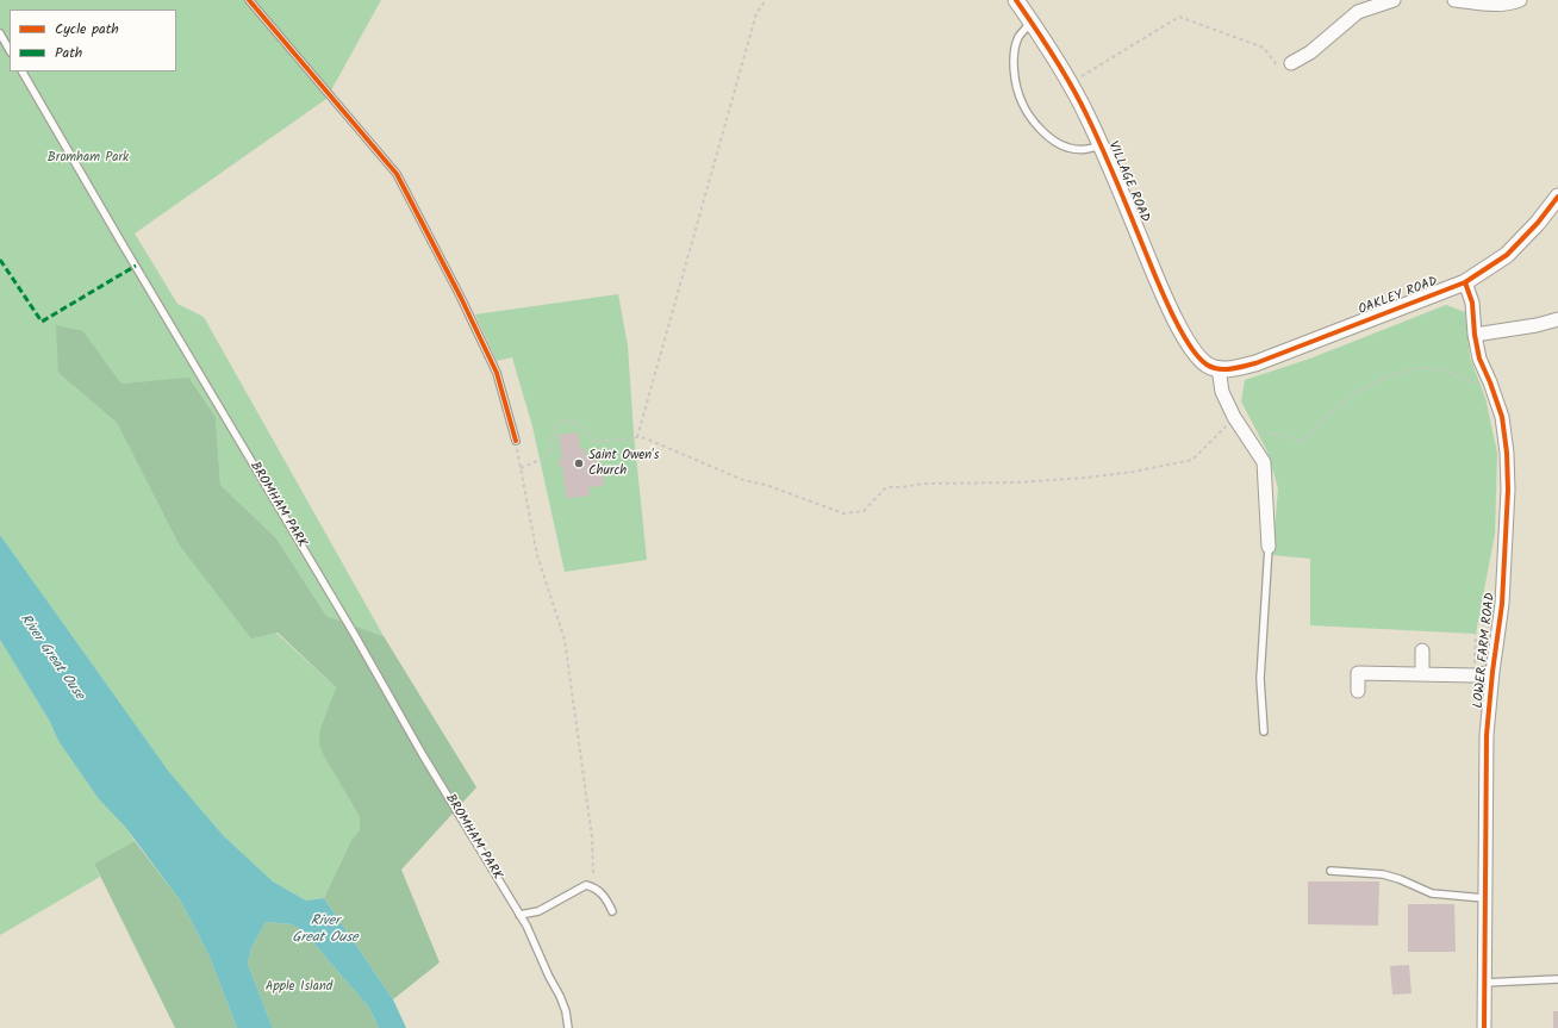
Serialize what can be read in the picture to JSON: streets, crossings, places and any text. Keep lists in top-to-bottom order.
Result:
{
  "streets": {
    "street": ["VILLAGE ROAD", "OAKLEY ROAD", "LOWER FARM ROAD"],
    "lane": ["BROMHAM PARK"]
  },
  "crossings": [
    ["VILLAGE ROAD", "OAKLEY ROAD"],
    ["OAKLEY ROAD", "LOWER FARM ROAD"]
  ],
  "water": ["River Great Ouse"],
  "parks": ["Bromham Park", "Apple Island"],
  "places": ["Saint Owen's Church"],
  "legend": ["Cycle path", "Path"]
}
